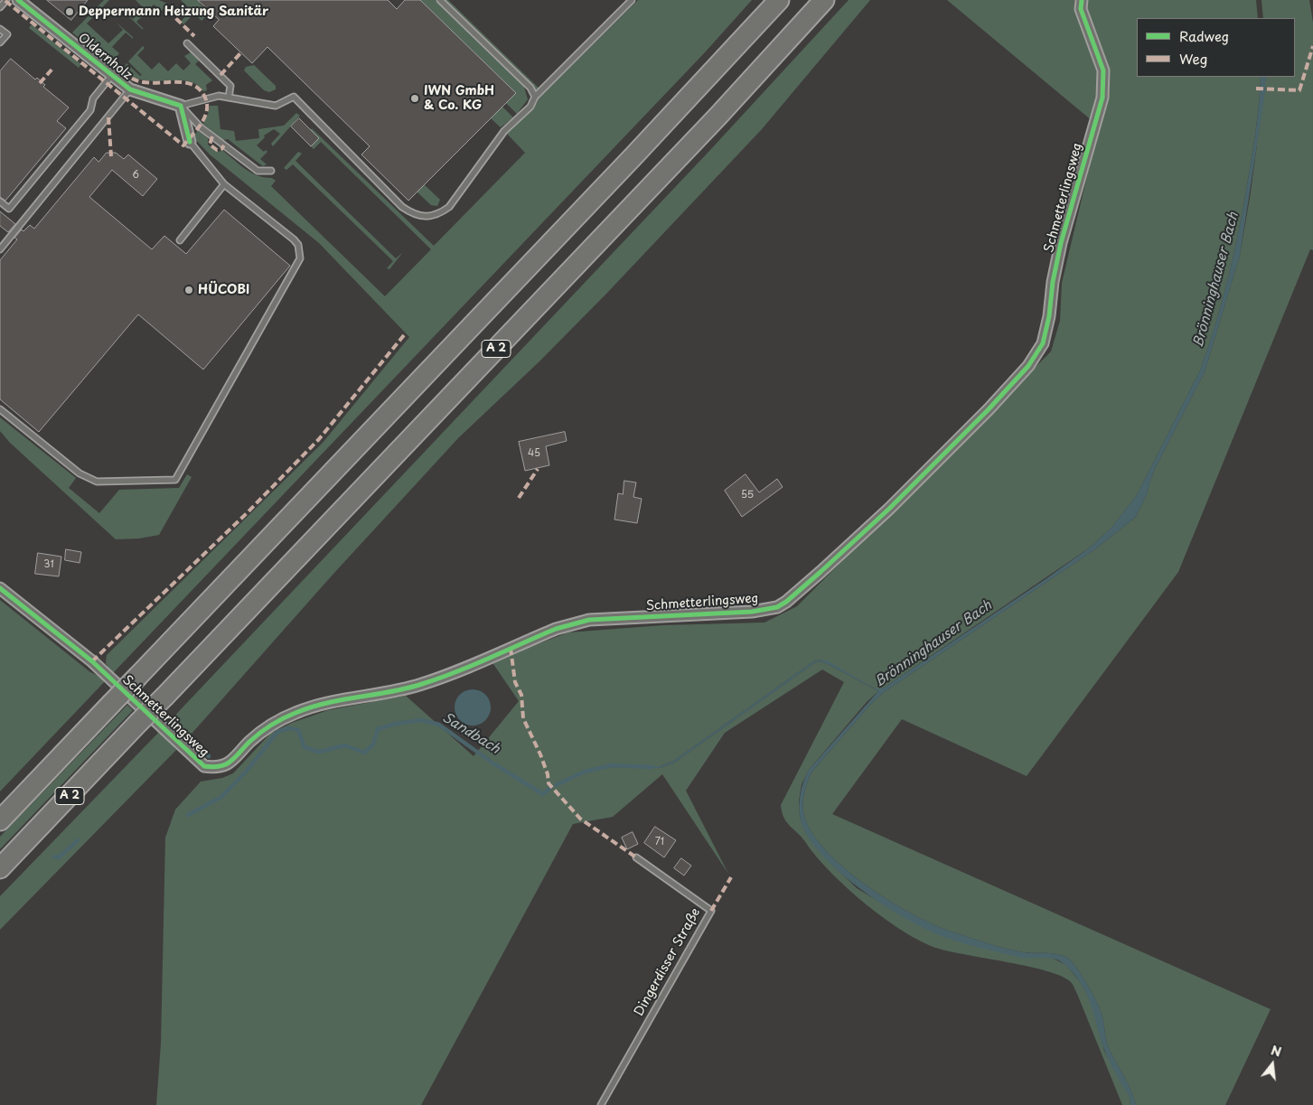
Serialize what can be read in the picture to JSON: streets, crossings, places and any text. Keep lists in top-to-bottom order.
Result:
{
  "streets": {
    "highway": ["A 2"],
    "street": ["Oldernholz", "Schmetterlingsweg"],
    "lane": ["Dingerdisser Straße"]
  },
  "water": ["Brönninghauser Bach", "Sandbach"],
  "places": ["Deppermann Heizung Sanitär", "IWN GmbH & Co. KG", "HÜCOBI"],
  "house_numbers": [
    "6",
    "45",
    "55",
    "31",
    "71"
  ],
  "legend": ["Radweg", "Weg"],
  "north": "top"
}
